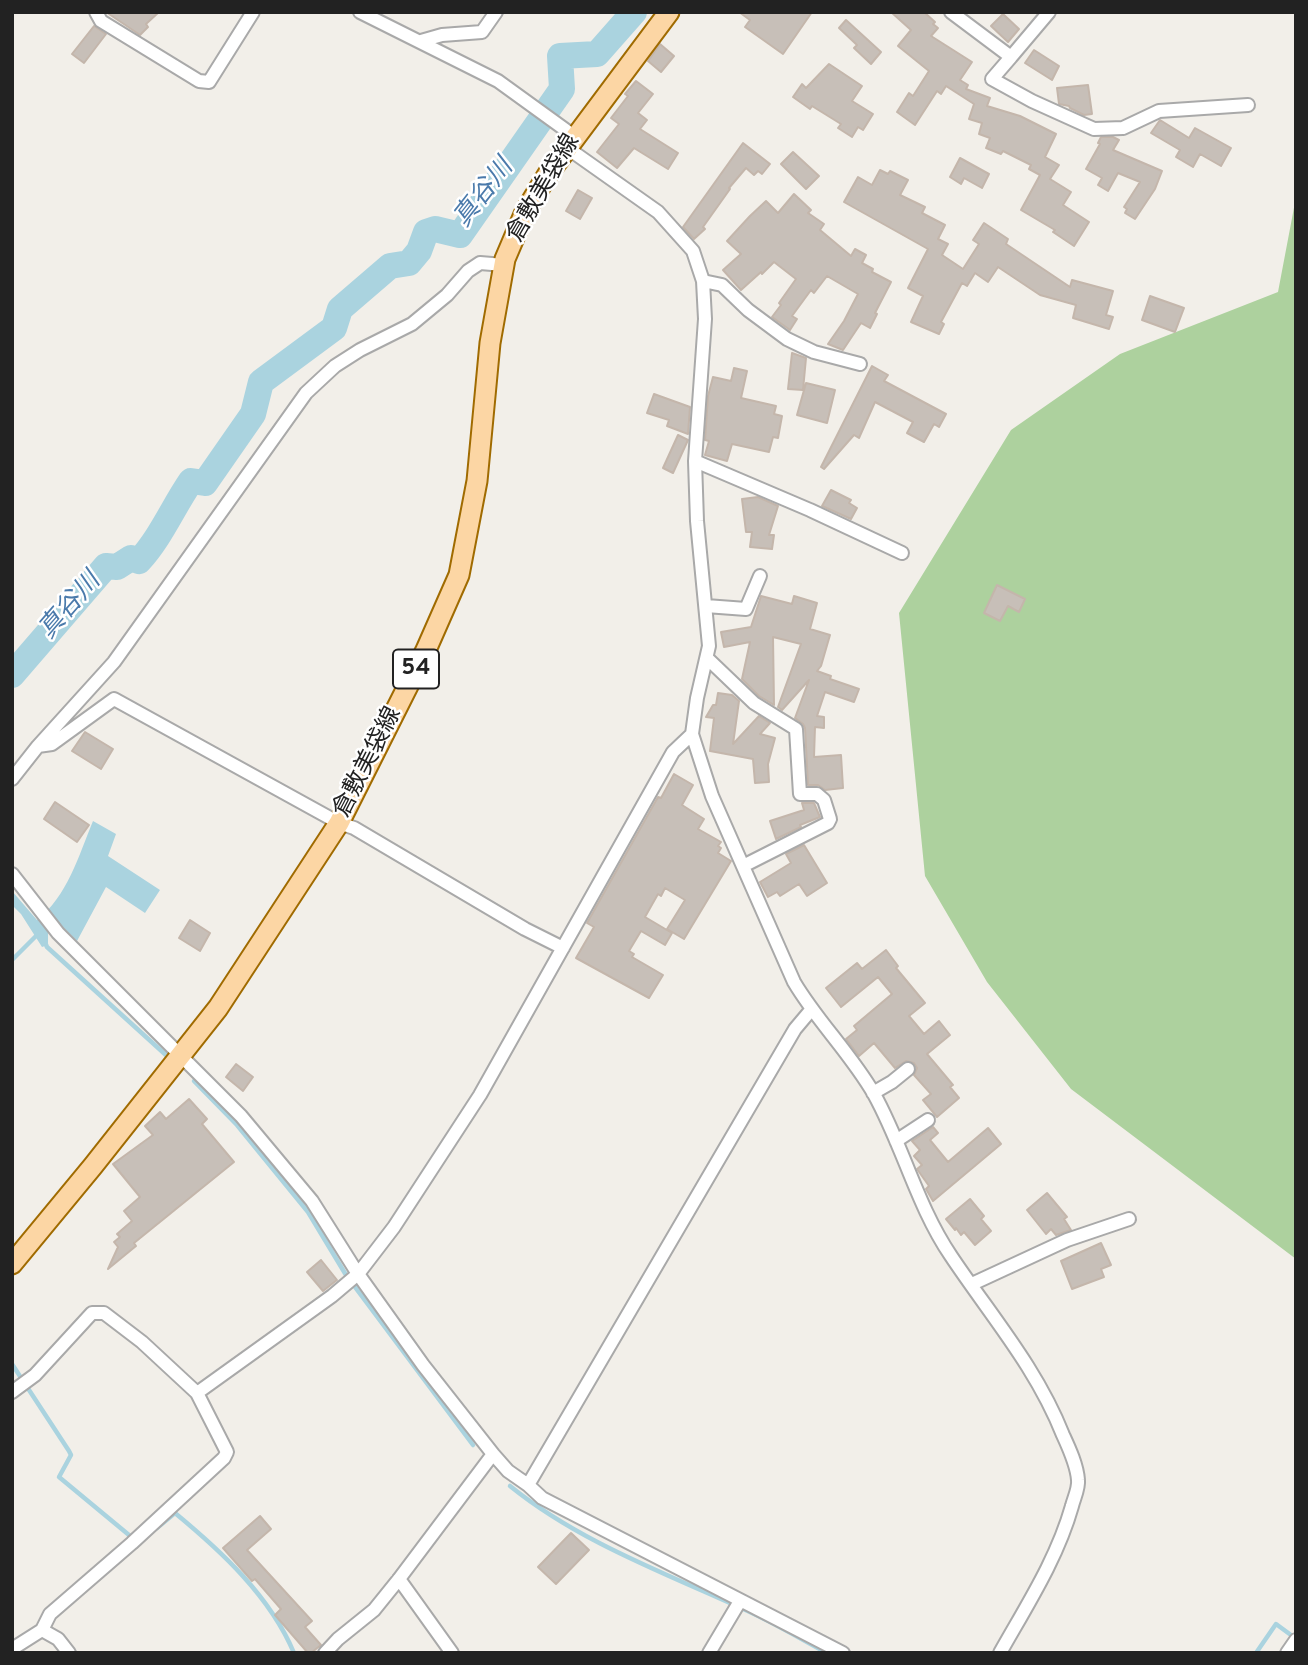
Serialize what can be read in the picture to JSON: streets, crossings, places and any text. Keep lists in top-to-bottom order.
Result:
{
  "streets": {
    "main road": ["倉敷美袋線", "54"]
  },
  "water": ["真谷川"]
}
